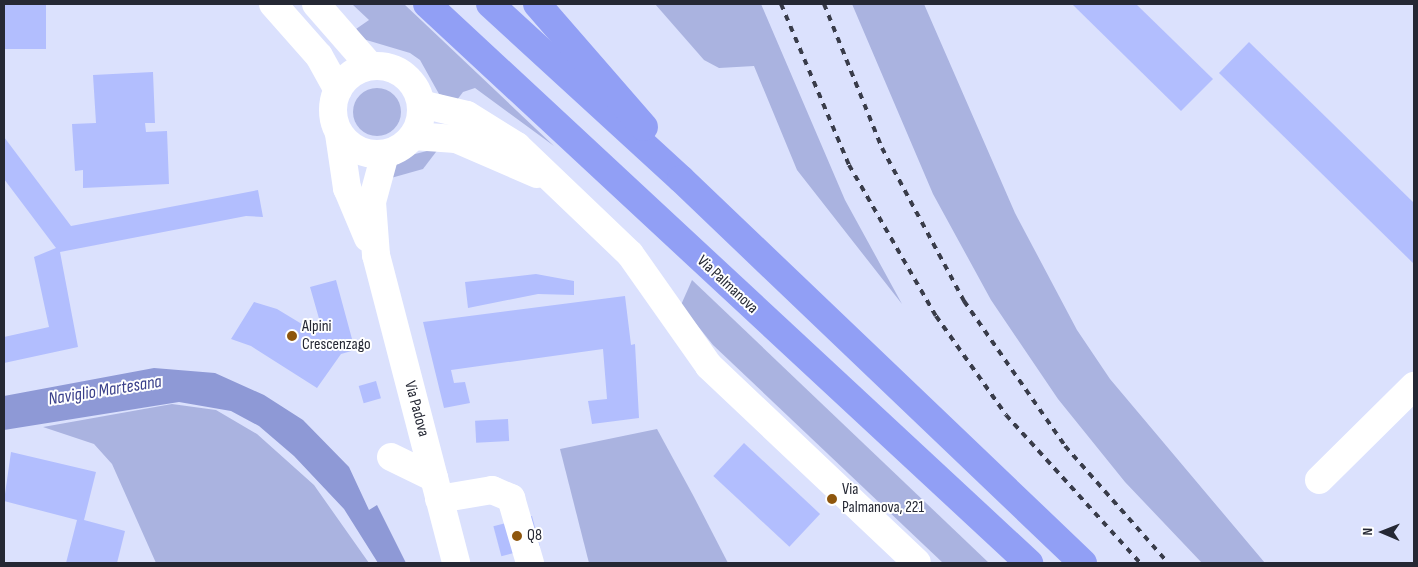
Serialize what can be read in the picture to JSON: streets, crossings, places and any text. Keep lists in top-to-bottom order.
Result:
{
  "streets": {
    "highway": ["Via Palmanova"],
    "street": ["Via Padova"]
  },
  "water": ["Naviglio Martesana"],
  "places": ["Alpini Crescenzago", "Via Palmanova, 221", "Q8"],
  "north": "left"
}
